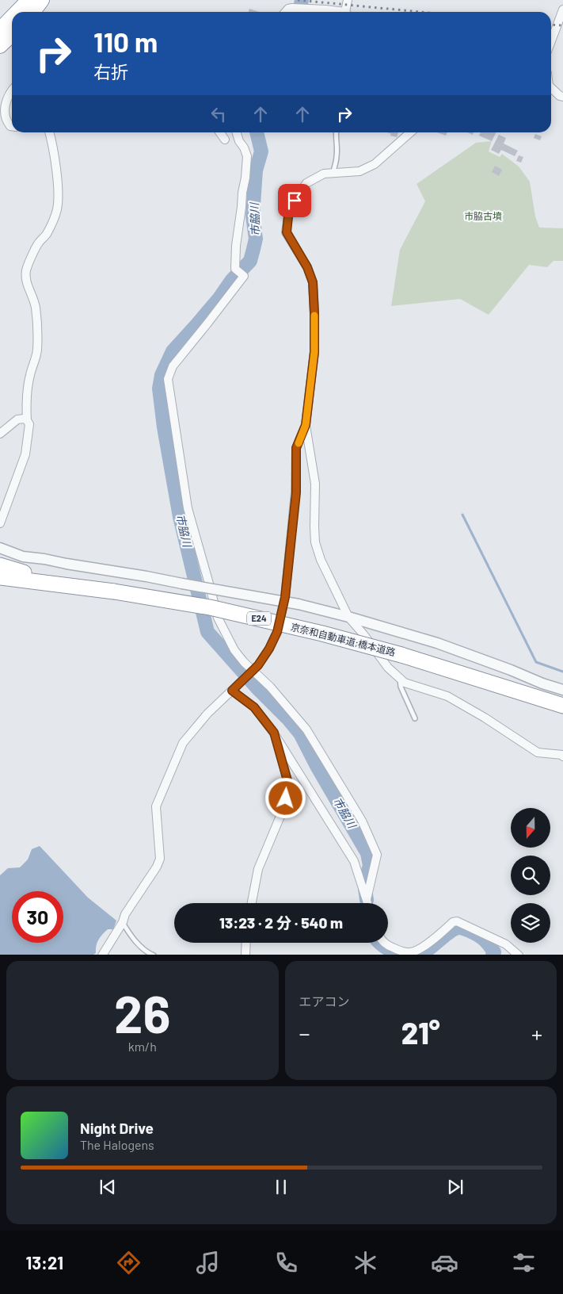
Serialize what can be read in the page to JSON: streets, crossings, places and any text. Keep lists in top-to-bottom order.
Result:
{
  "streets": {
    "highway": ["E24", "京奈和自動車道;橋本道路"]
  },
  "water": ["市脇川"],
  "parks": ["市脇古墳"],
  "north": "bottom",
  "page": {
    "turn": ["110 m", "右折"],
    "limit": "30",
    "trip": "13:23 · 2 分 · 540 m",
    "tile": [
      ["26", "km/h"],
      "エアコン"
    ],
    "heat": ["−", "21°", "+"],
    "song": ["Night Drive", "The Halogens"],
    "tabs": "13:21"
  }
}
